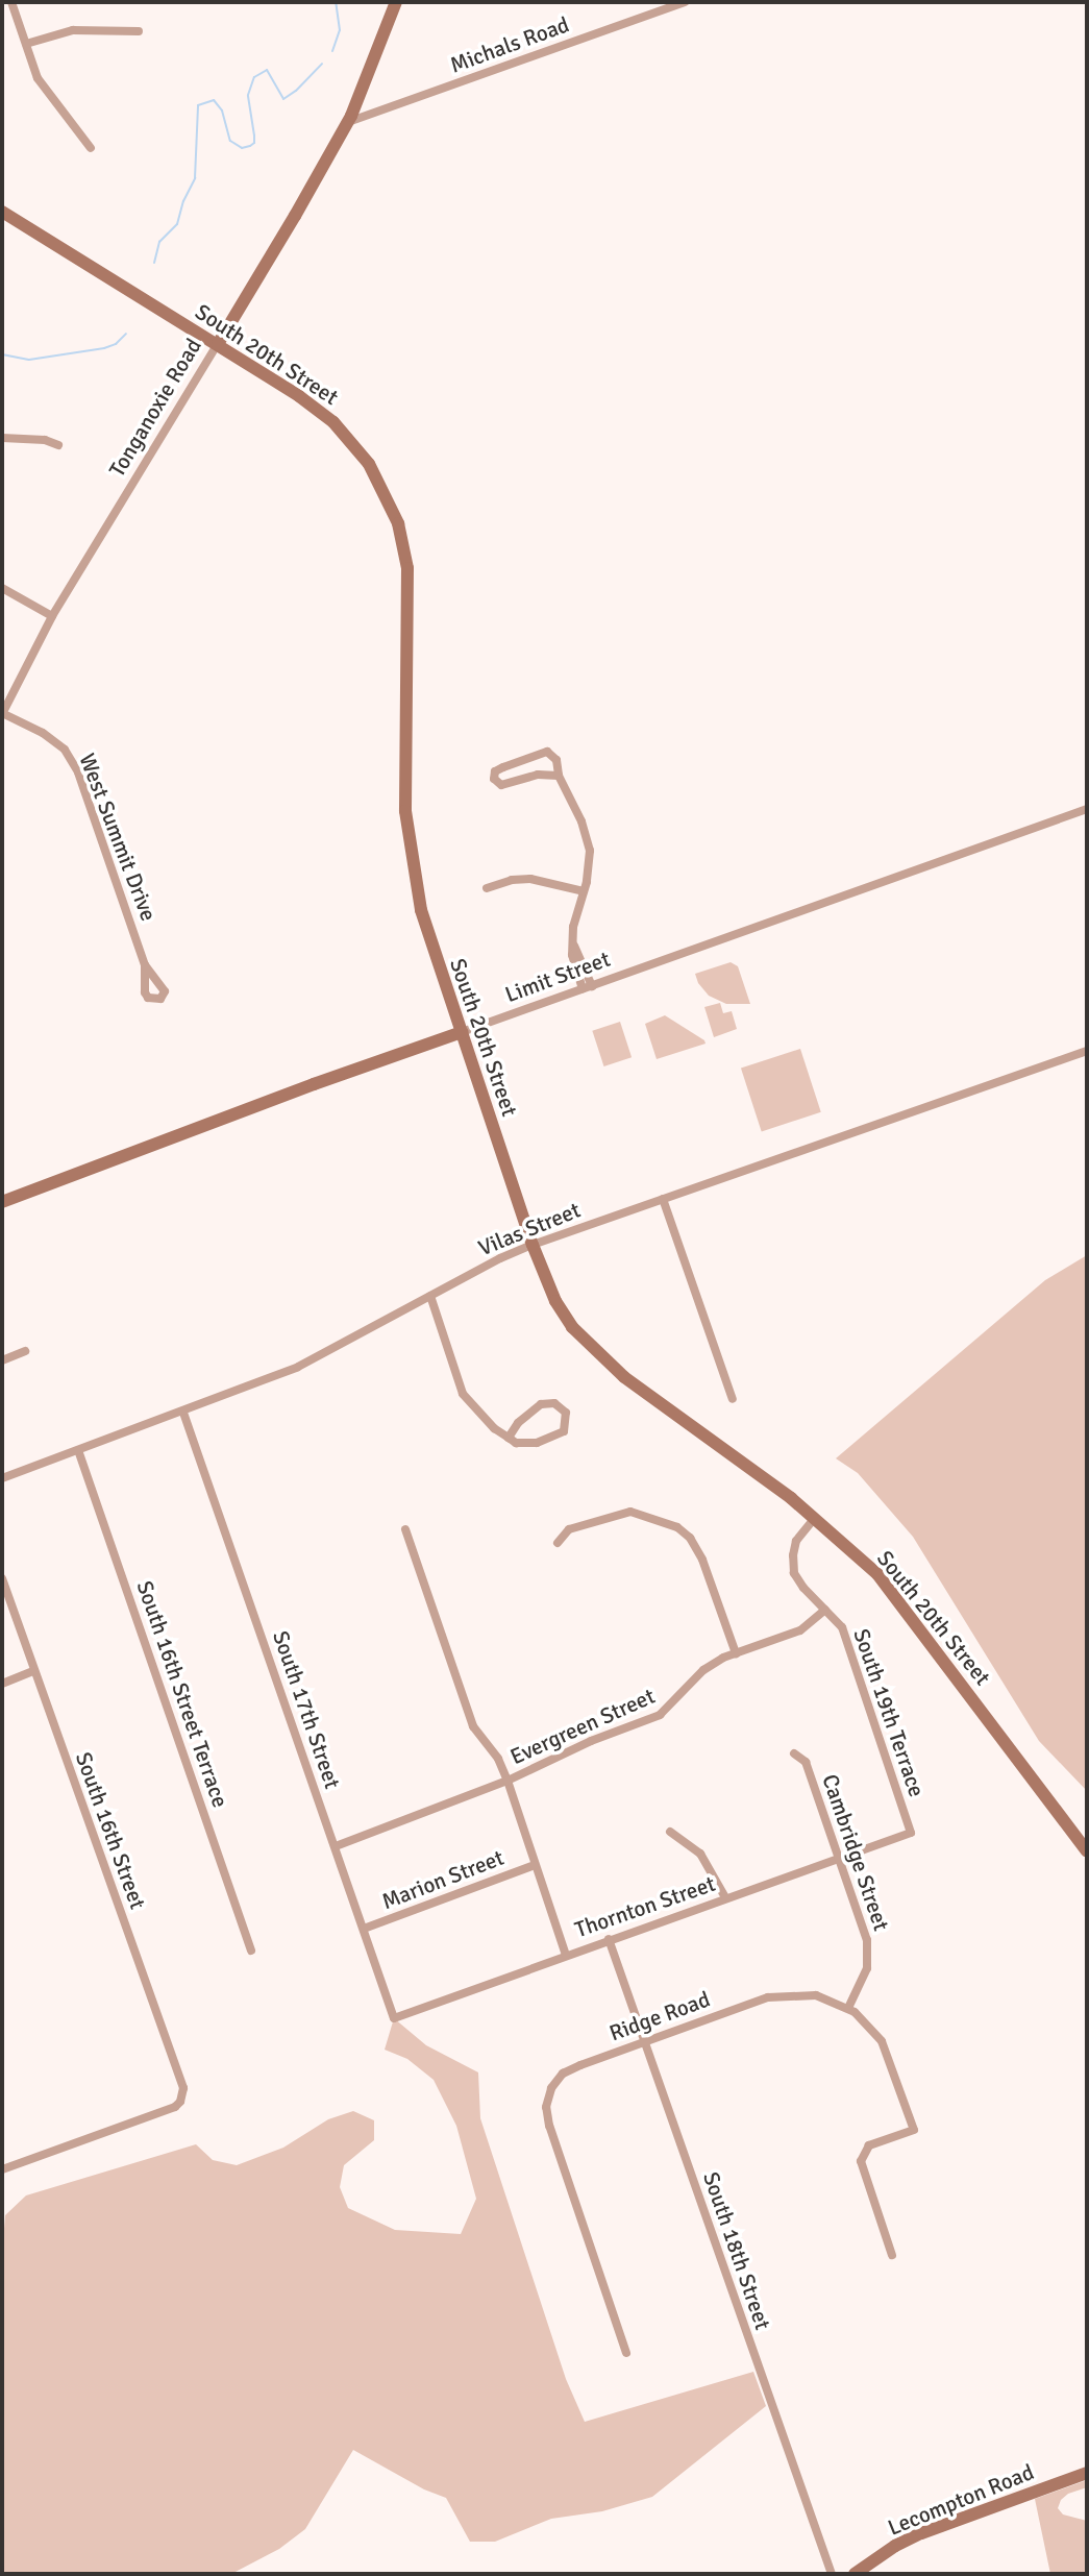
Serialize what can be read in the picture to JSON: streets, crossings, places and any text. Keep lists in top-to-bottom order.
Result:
{
  "streets": {
    "main road": [
      "South 20th Street",
      "Tonganoxie Road",
      "Limit Street",
      "Lecompton Road"
    ],
    "street": [
      "Michals Road",
      "West Summit Drive",
      "Vilas Street",
      "South 16th Street Terrace",
      "South 17th Street",
      "South 19th Terrace",
      "Evergreen Street",
      "South 16th Street",
      "Cambridge Street",
      "Marion Street",
      "Thornton Street",
      "Ridge Road",
      "South 18th Street"
    ]
  },
  "crossings": [
    ["Michals Road", "Tonganoxie Road"],
    ["South 20th Street", "Tonganoxie Road"],
    ["South 20th Street", "Limit Street"],
    ["South 20th Street", "Vilas Street"],
    ["South 20th Street", "South 19th Terrace"],
    ["Tonganoxie Road", "West Summit Drive"],
    ["Vilas Street", "South 16th Street Terrace"],
    ["Vilas Street", "South 17th Street"],
    ["South 17th Street", "Evergreen Street"],
    ["South 17th Street", "Marion Street"],
    ["South 17th Street", "Thornton Street"],
    ["South 19th Terrace", "Evergreen Street"],
    ["South 19th Terrace", "Thornton Street"],
    ["Cambridge Street", "Thornton Street"],
    ["Cambridge Street", "Ridge Road"],
    ["Thornton Street", "South 18th Street"],
    ["Ridge Road", "South 18th Street"]
  ]
}
